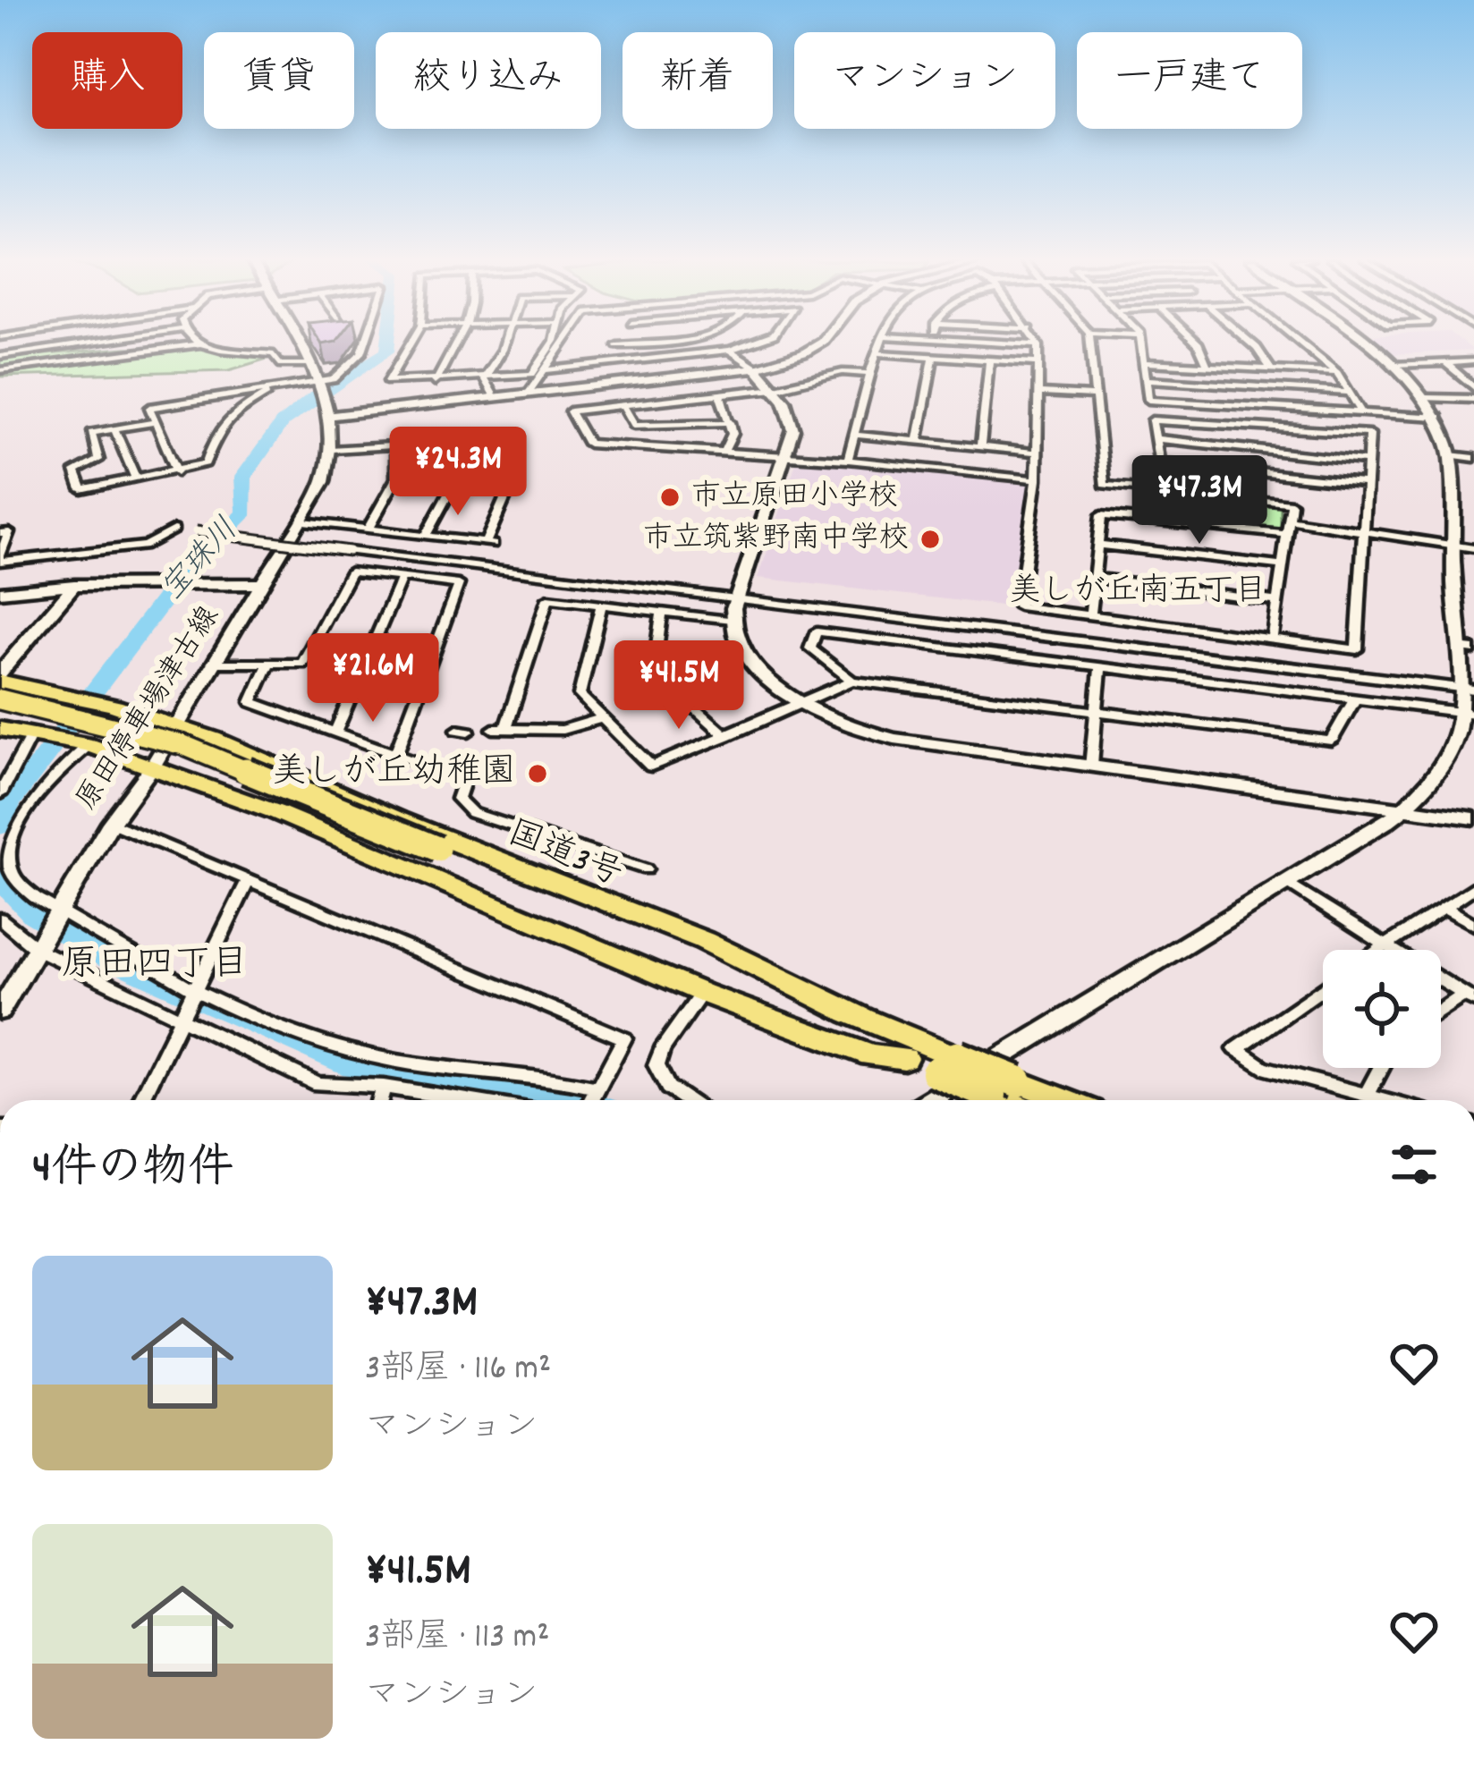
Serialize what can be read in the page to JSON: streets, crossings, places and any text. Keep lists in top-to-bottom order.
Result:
{
  "streets": {
    "highway": ["国道3号"],
    "street": ["原田停車場津古線"]
  },
  "districts": ["美しが丘南五丁目", "原田四丁目"],
  "water": ["宝珠川"],
  "places": ["市立原田小学校", "市立筑紫野南中学校", "美しが丘幼稚園"],
  "page": {
    "chip": [
      "購入",
      "賃貸",
      "絞り込み",
      "新着",
      "マンション",
      "一戸建て"
    ],
    "price": [
      "¥24.3M",
      "¥47.3M",
      "¥21.6M",
      "¥41.5M"
    ],
    "heading": "4件の物件",
    "list": [
      {
        "name": "¥47.3M",
        "note": "3部屋 · 116 m² · マンション"
      },
      {
        "name": "¥41.5M",
        "note": "3部屋 · 113 m² · マンション"
      }
    ]
  }
}
